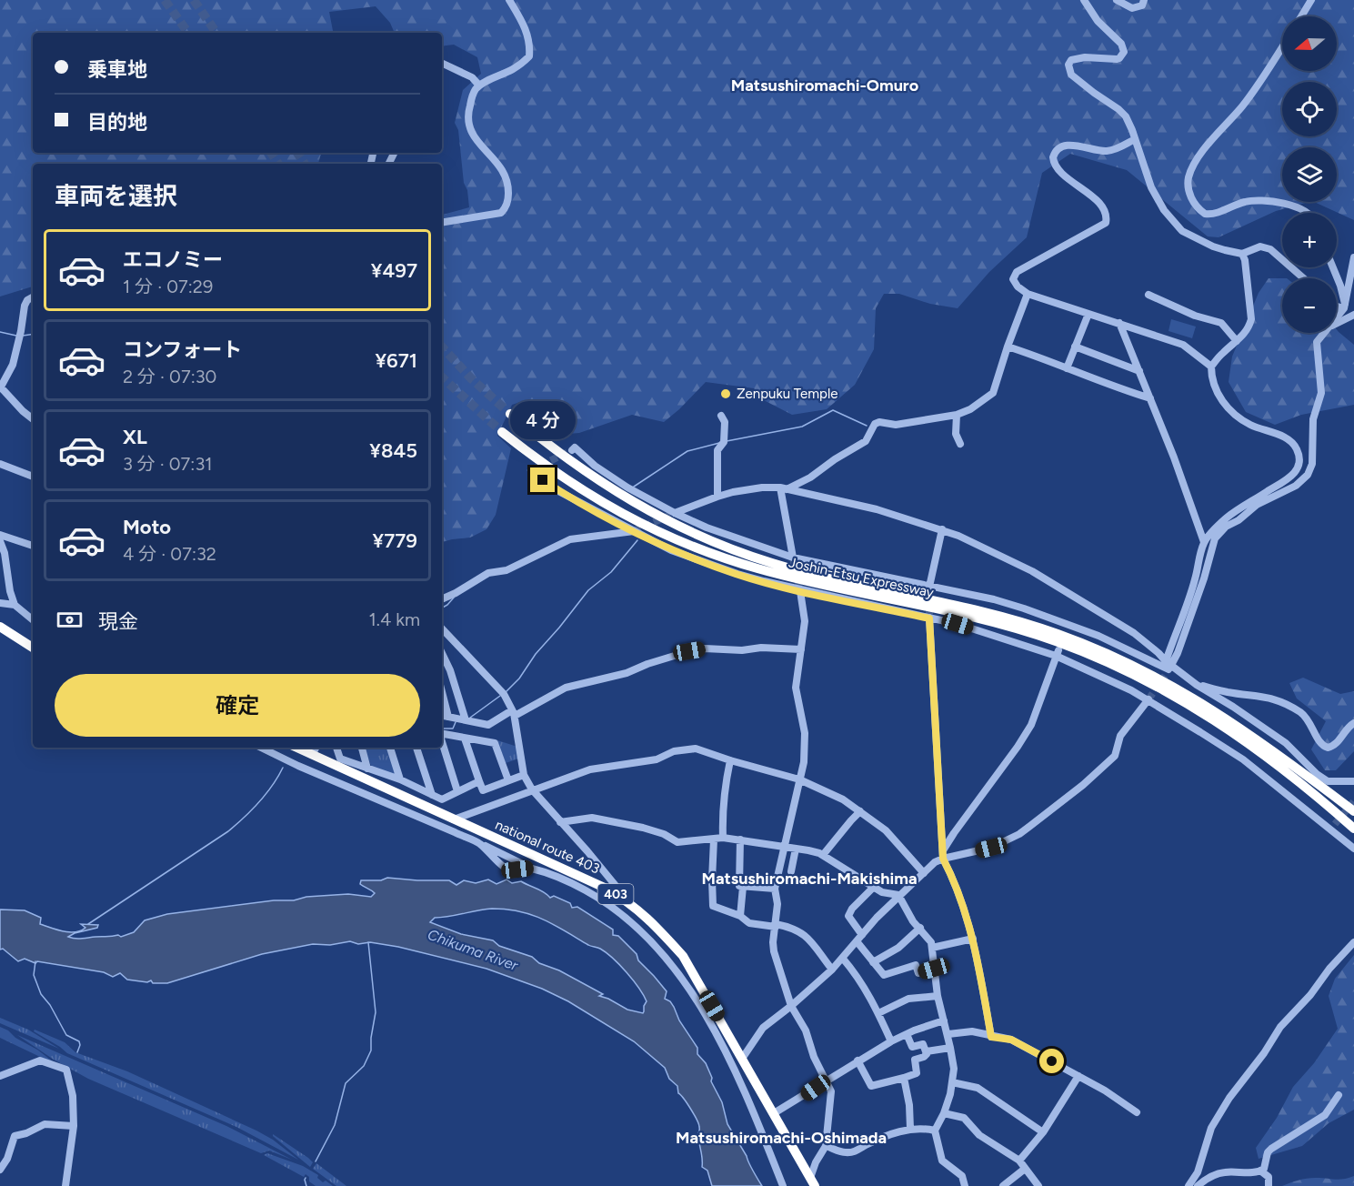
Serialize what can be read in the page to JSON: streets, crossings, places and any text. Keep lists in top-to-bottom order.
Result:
{
  "streets": {
    "highway": ["Joshin-Etsu Expressway", "national route 403", "403"]
  },
  "districts": ["Matsushiromachi-Omuro", "Matsushiromachi-Makishima", "Matsushiromachi-Oshimada"],
  "water": ["Chikuma River"],
  "places": ["Zenpuku Temple"],
  "north": "left",
  "page": {
    "map_buttons": ["+", "−"],
    "banner": ["乗車地", "目的地"],
    "heading": "車両を選択",
    "list": [
      {
        "name": "エコノミー",
        "note": "1 分 · 07:29",
        "value": "¥497"
      },
      {
        "name": "コンフォート",
        "note": "2 分 · 07:30",
        "value": "¥671"
      },
      {
        "name": "XL",
        "note": "3 分 · 07:31",
        "value": "¥845"
      },
      {
        "name": "Moto",
        "note": "4 分 · 07:32",
        "value": "¥779"
      }
    ],
    "bubble": "4 分",
    "pay": ["現金", "1.4 km"],
    "buttons": "確定"
  }
}
